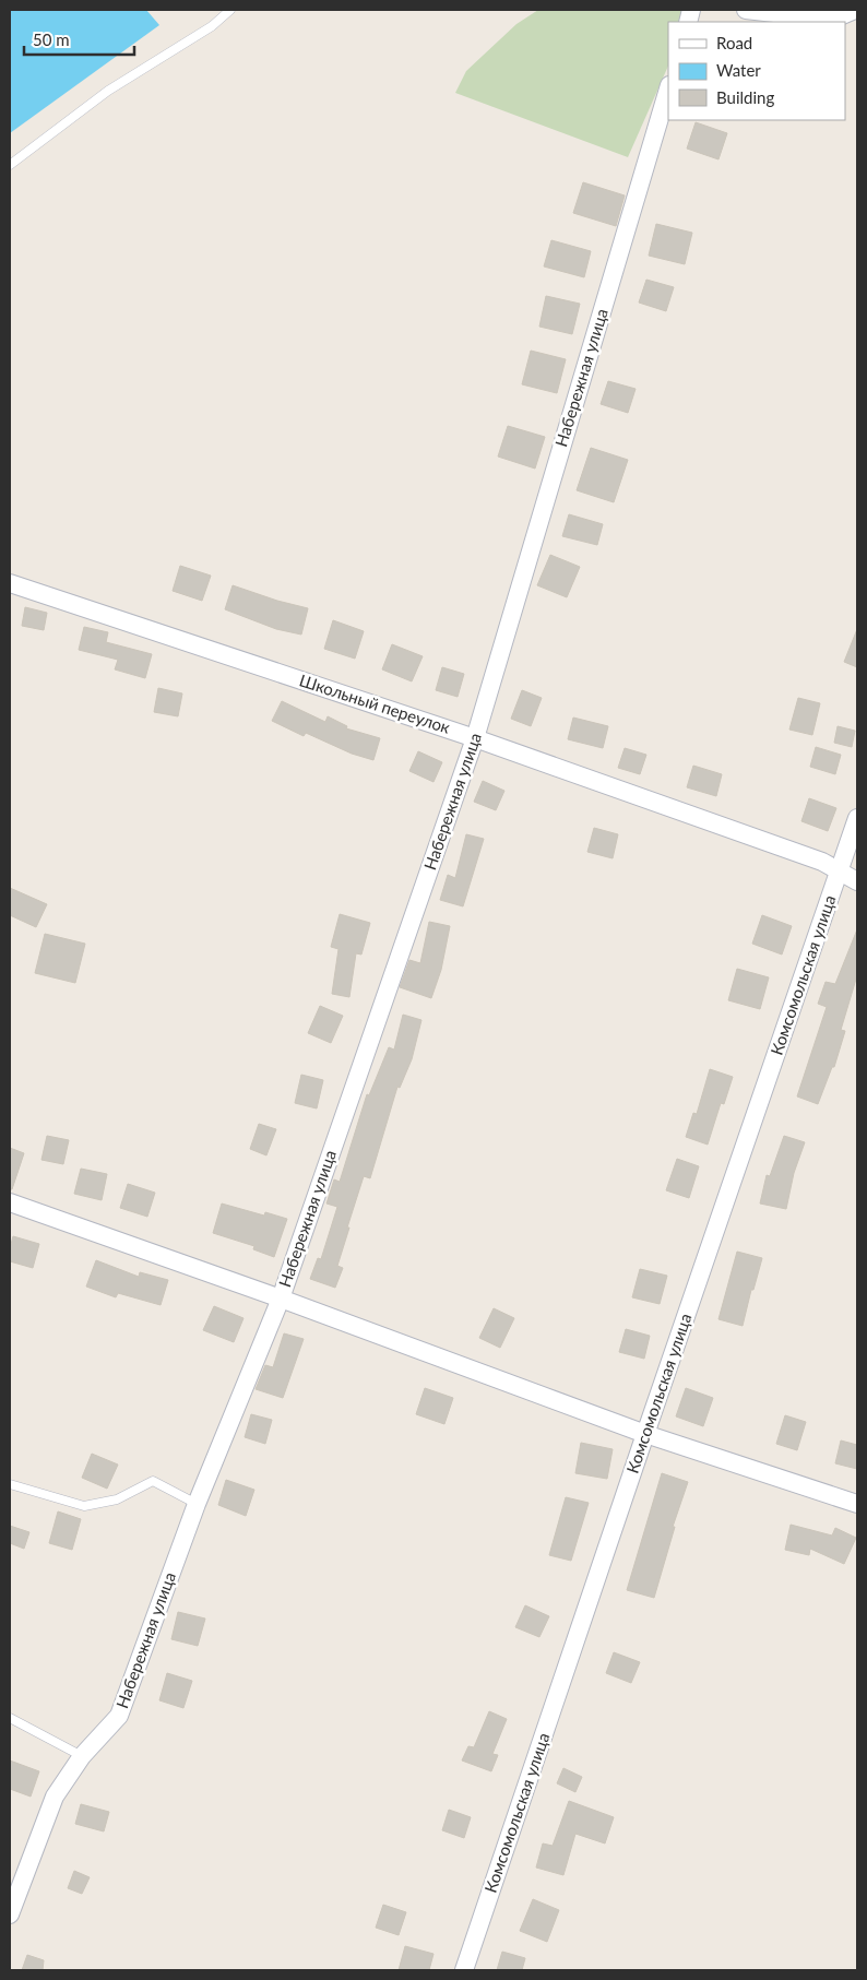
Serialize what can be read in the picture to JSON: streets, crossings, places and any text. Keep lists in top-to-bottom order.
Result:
{
  "streets": {
    "street": ["Набережная улица", "Школьный переулок", "Комсомольская улица"]
  },
  "crossings": [
    ["Набережная улица", "Школьный переулок"],
    ["Школьный переулок", "Комсомольская улица"]
  ],
  "legend": ["Road", "Water", "Building"],
  "scale_bar": "50 m"
}
